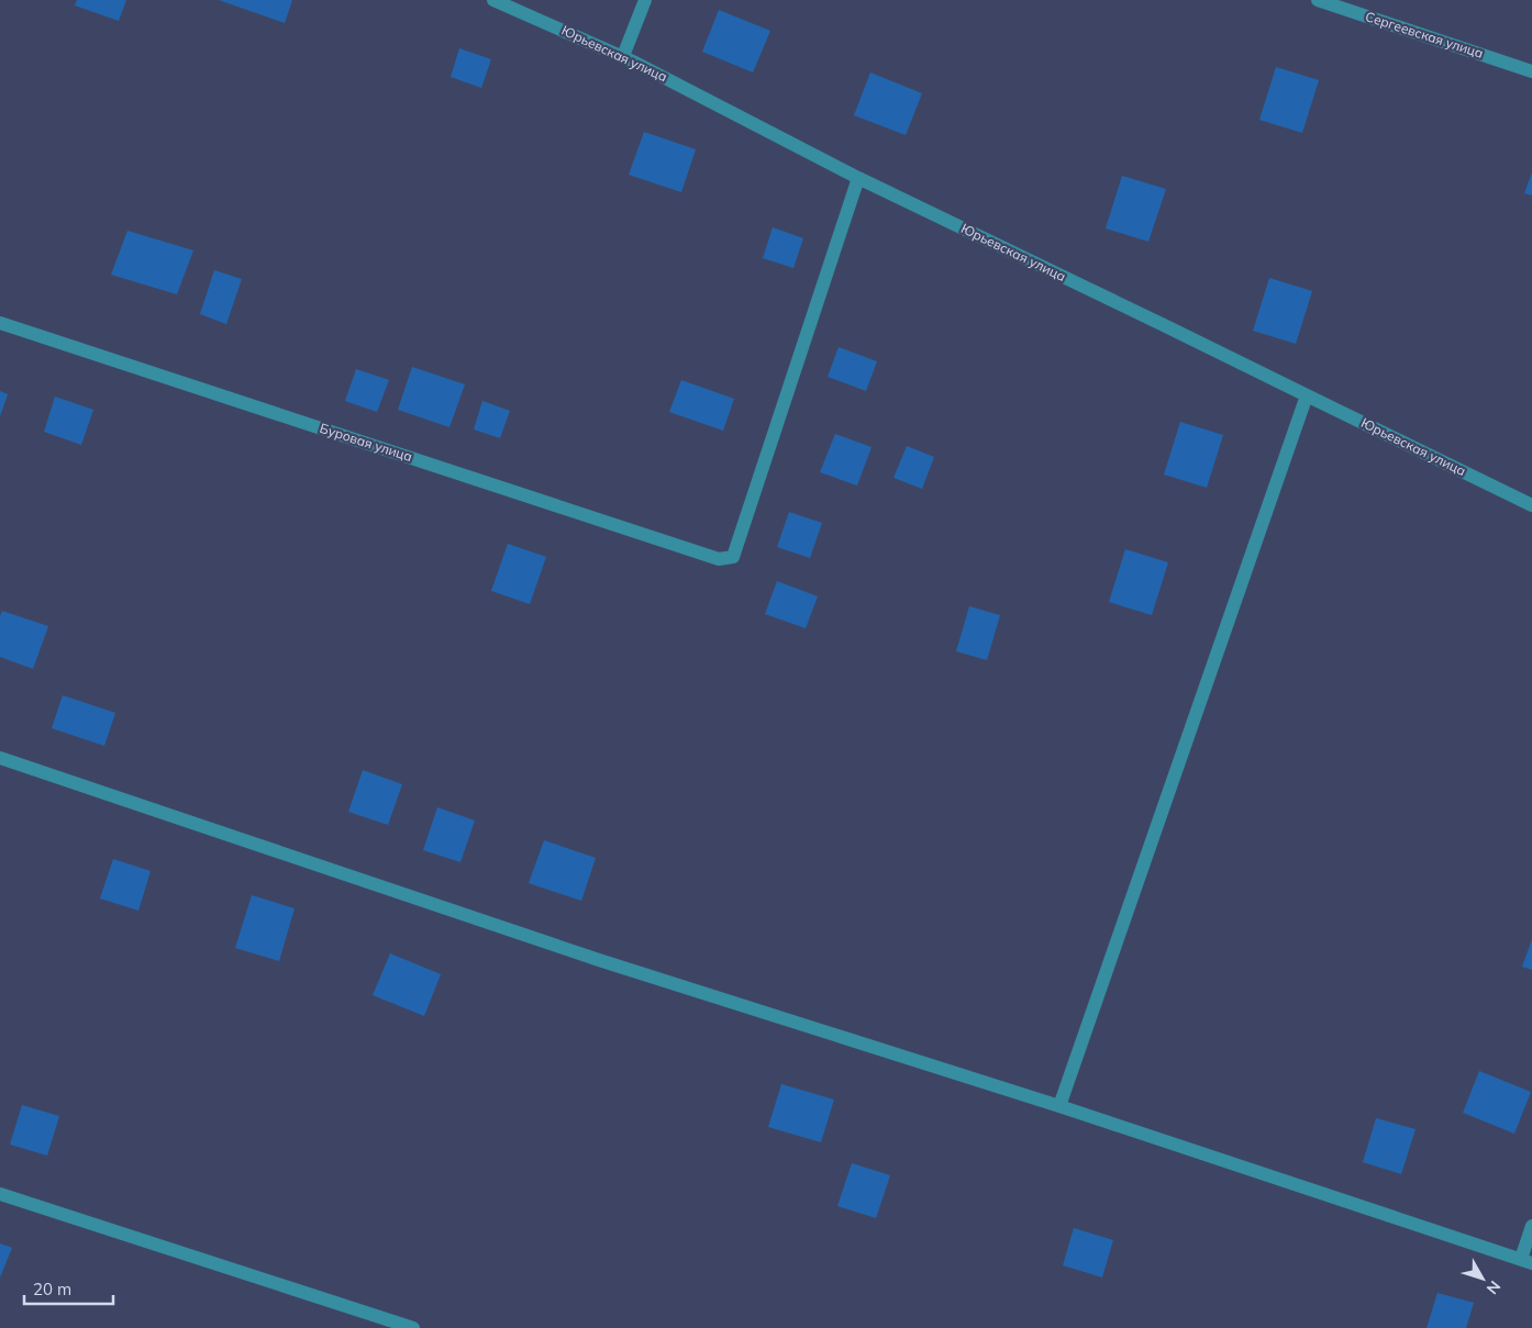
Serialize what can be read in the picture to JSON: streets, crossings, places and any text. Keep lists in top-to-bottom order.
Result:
{
  "streets": {
    "street": ["Сергеевская улица", "Юрьевская улица", "Буровая улица"]
  },
  "crossings": [
    ["Юрьевская улица", "Буровая улица"]
  ],
  "scale_bar": "20 m",
  "north": "bottom right"
}
